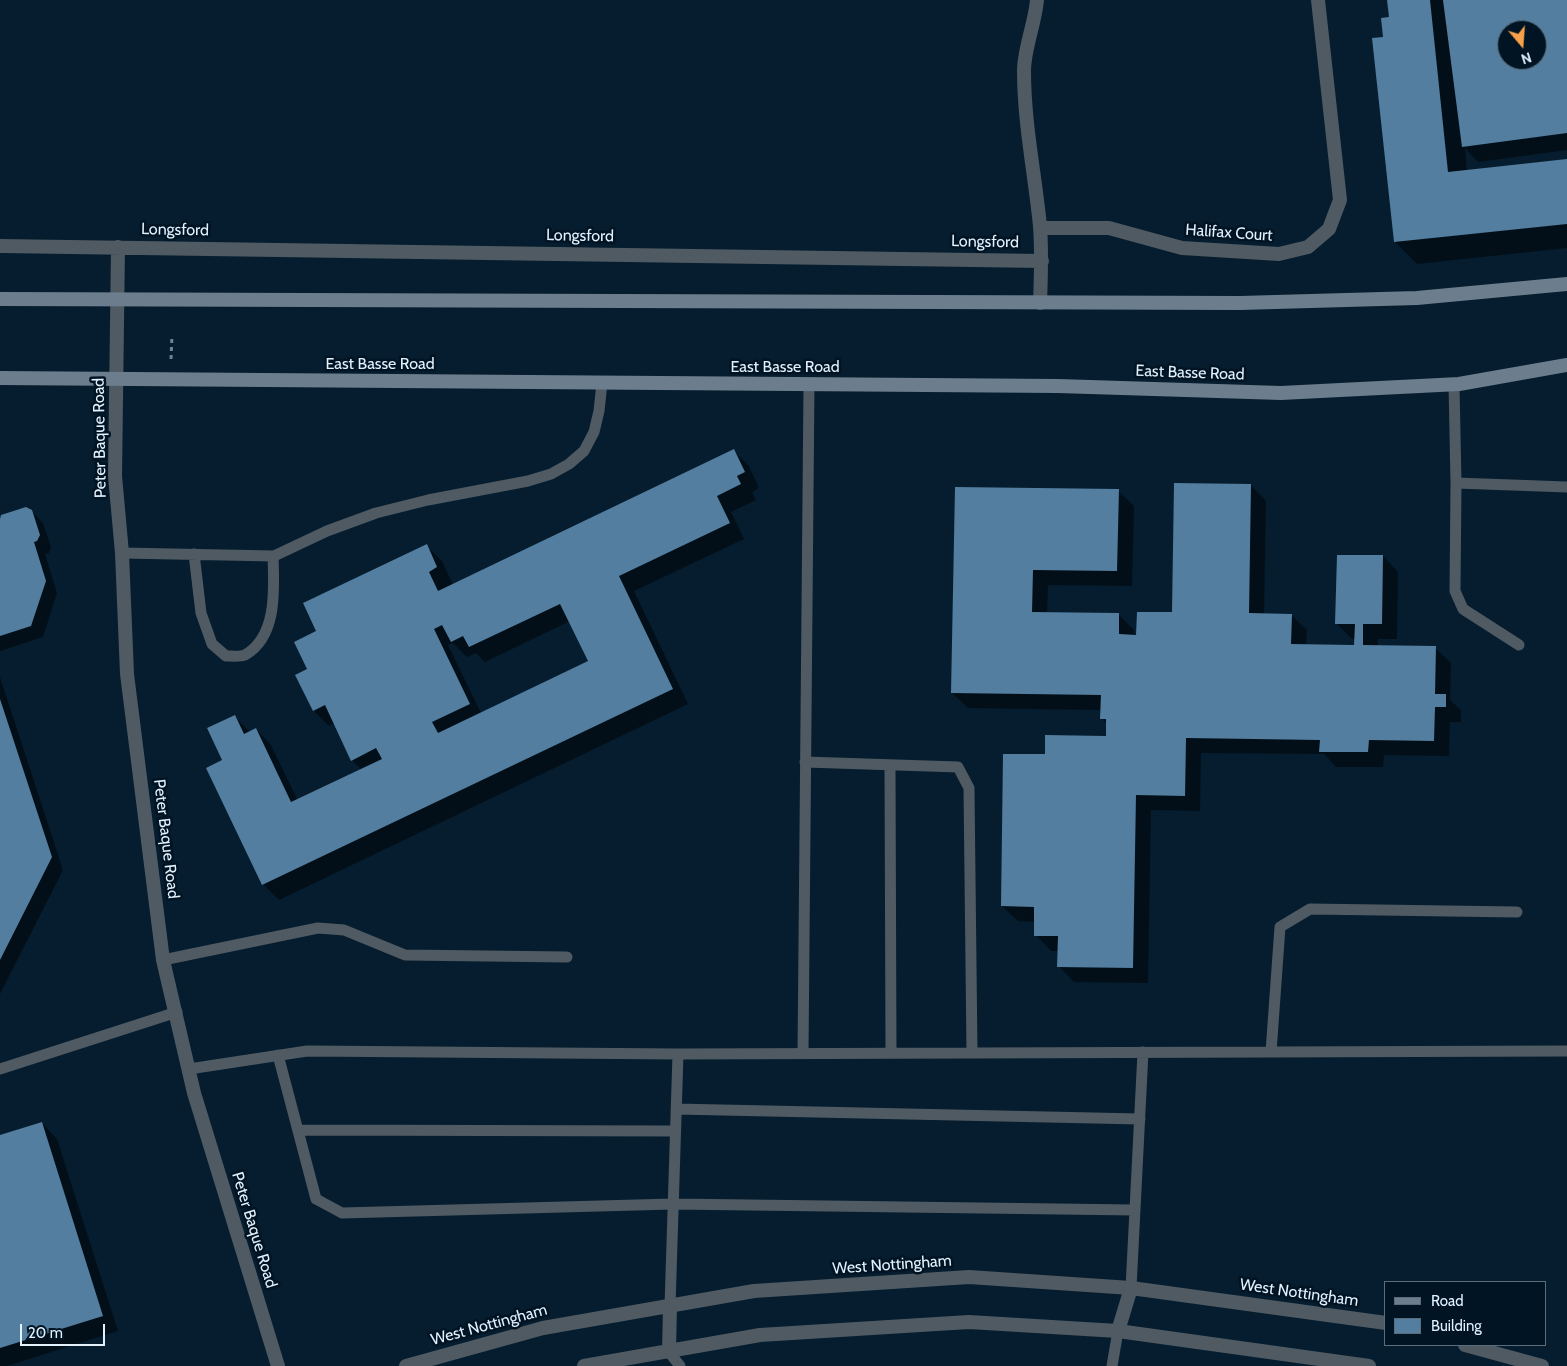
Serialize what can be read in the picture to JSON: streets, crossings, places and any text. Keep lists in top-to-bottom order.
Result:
{
  "streets": {
    "main road": ["East Basse Road"],
    "street": [
      "Longsford",
      "Halifax Court",
      "Peter Baque Road",
      "West Nottingham"
    ]
  },
  "crossings": [
    ["Longsford", "Halifax Court"],
    ["Longsford", "Peter Baque Road"],
    ["East Basse Road", "Peter Baque Road"]
  ],
  "legend": ["Road", "Building"],
  "scale_bar": "20 m",
  "north": "bottom"
}
